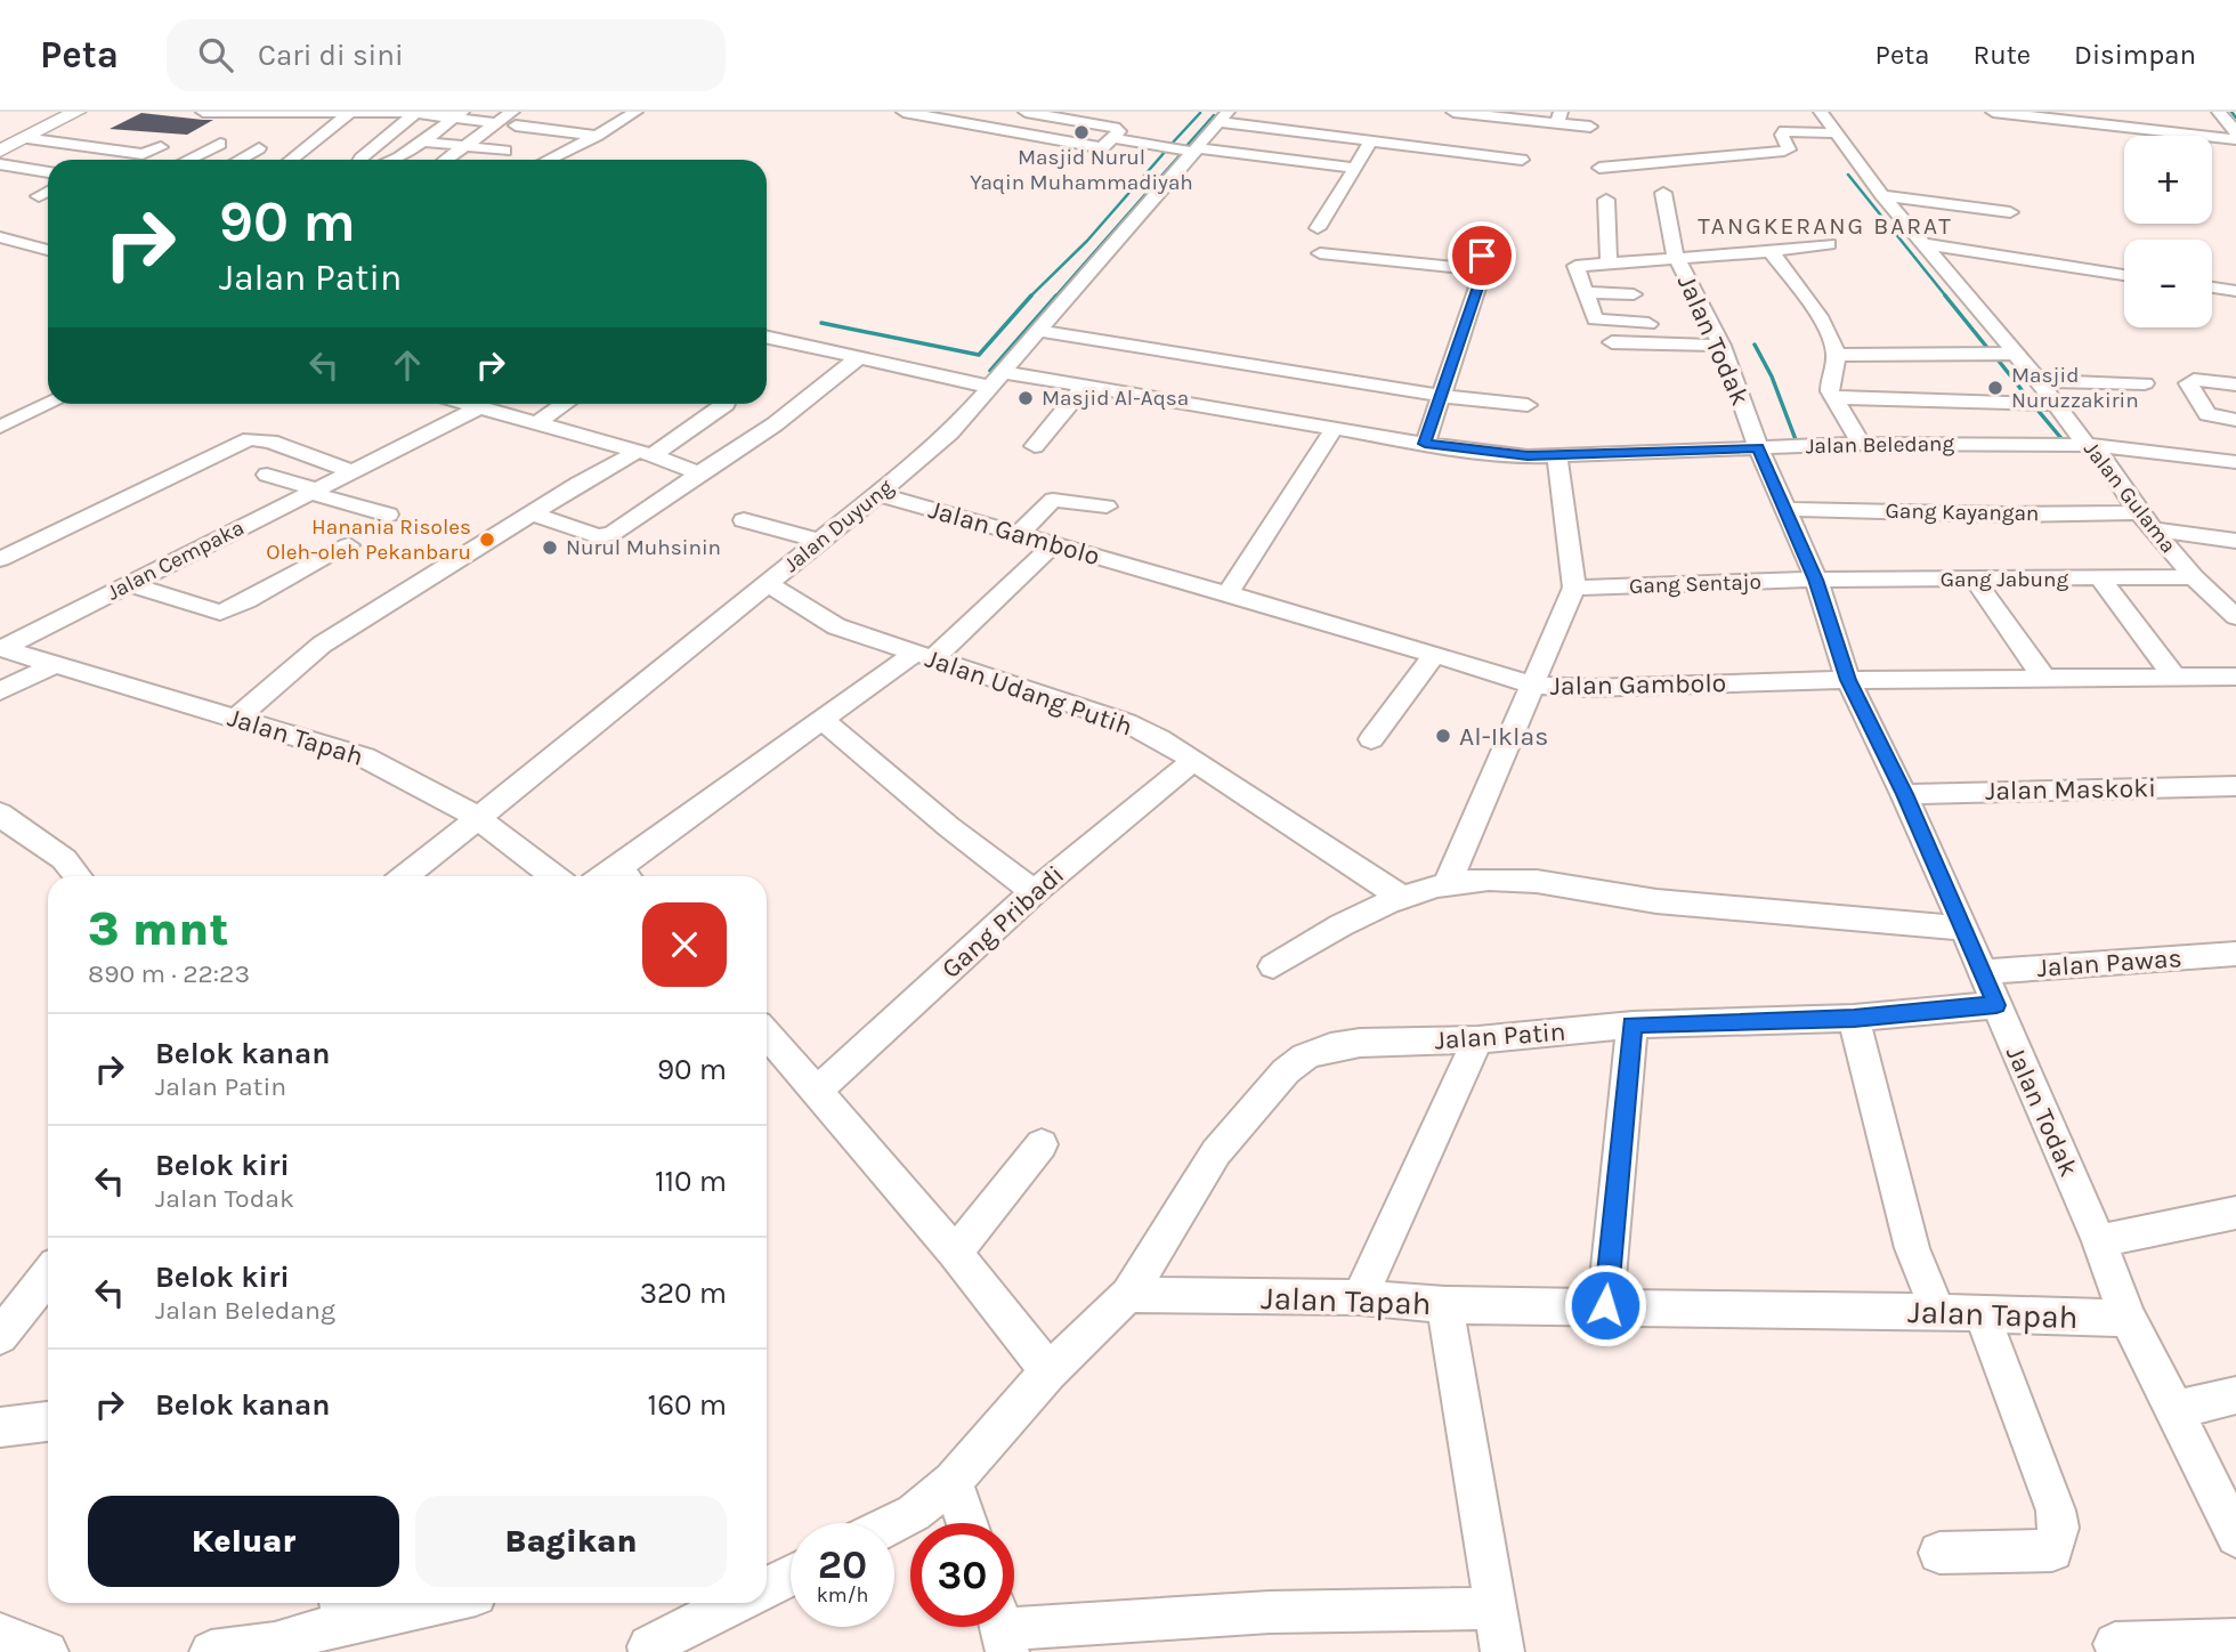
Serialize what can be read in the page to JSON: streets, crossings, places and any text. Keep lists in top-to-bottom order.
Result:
{
  "streets": {
    "street": [
      "Jalan Todak",
      "Jalan Beledang",
      "Jalan Gulama",
      "Gang Kayangan",
      "Jalan Duyung",
      "Jalan Gambolo",
      "Jalan Cempaka",
      "Gang Jabung",
      "Gang Sentajo",
      "Jalan Udang Putih",
      "Jalan Tapah",
      "Jalan Maskoki",
      "Gang Pribadi",
      "Jalan Pawas",
      "Jalan Patin"
    ]
  },
  "crossings": [
    ["Jalan Todak", "Jalan Beledang"],
    ["Jalan Todak", "Gang Kayangan"],
    ["Jalan Todak", "Jalan Gambolo"],
    ["Jalan Todak", "Gang Jabung"],
    ["Jalan Todak", "Gang Sentajo"],
    ["Jalan Todak", "Jalan Tapah"],
    ["Jalan Todak", "Jalan Maskoki"],
    ["Jalan Todak", "Jalan Pawas"],
    ["Jalan Todak", "Jalan Patin"],
    ["Jalan Beledang", "Jalan Gulama"],
    ["Jalan Beledang", "Jalan Duyung"],
    ["Jalan Gulama", "Gang Kayangan"],
    ["Jalan Gulama", "Gang Jabung"],
    ["Jalan Duyung", "Jalan Gambolo"],
    ["Jalan Duyung", "Jalan Udang Putih"],
    ["Jalan Duyung", "Jalan Tapah"],
    ["Jalan Cempaka", "Jalan Tapah"],
    ["Gang Jabung", "Gang Sentajo"],
    ["Jalan Udang Putih", "Gang Pribadi"],
    ["Jalan Tapah", "Jalan Patin"]
  ],
  "districts": ["TANGKERANG BARAT"],
  "places": [
    "Masjid Nurul Yaqin Muhammadiyah",
    "Masjid Nuruzzakirin",
    "Masjid Al-Aqsa",
    "Hanania Risoles Oleh-oleh Pekanbaru",
    "Nurul Muhsinin",
    "Al-Iklas"
  ],
  "page": {
    "header": "Peta",
    "search": "Cari di sini",
    "nav": ["Peta", "Rute", "Disimpan"],
    "map_buttons": ["+", "−"],
    "turn": ["90 m", "Jalan Patin"],
    "heading": ["3 mnt", "890 m · 22:23"],
    "list": [
      {
        "name": "Belok kanan",
        "note": "Jalan Patin",
        "value": "90 m"
      },
      {
        "name": "Belok kiri",
        "note": "Jalan Todak",
        "value": "110 m"
      },
      {
        "name": "Belok kiri",
        "note": "Jalan Beledang",
        "value": "320 m"
      },
      {
        "name": "Belok kanan",
        "value": "160 m"
      }
    ],
    "buttons": ["Keluar", "Bagikan"],
    "speed": "20 km/h",
    "limit": "30"
  }
}
